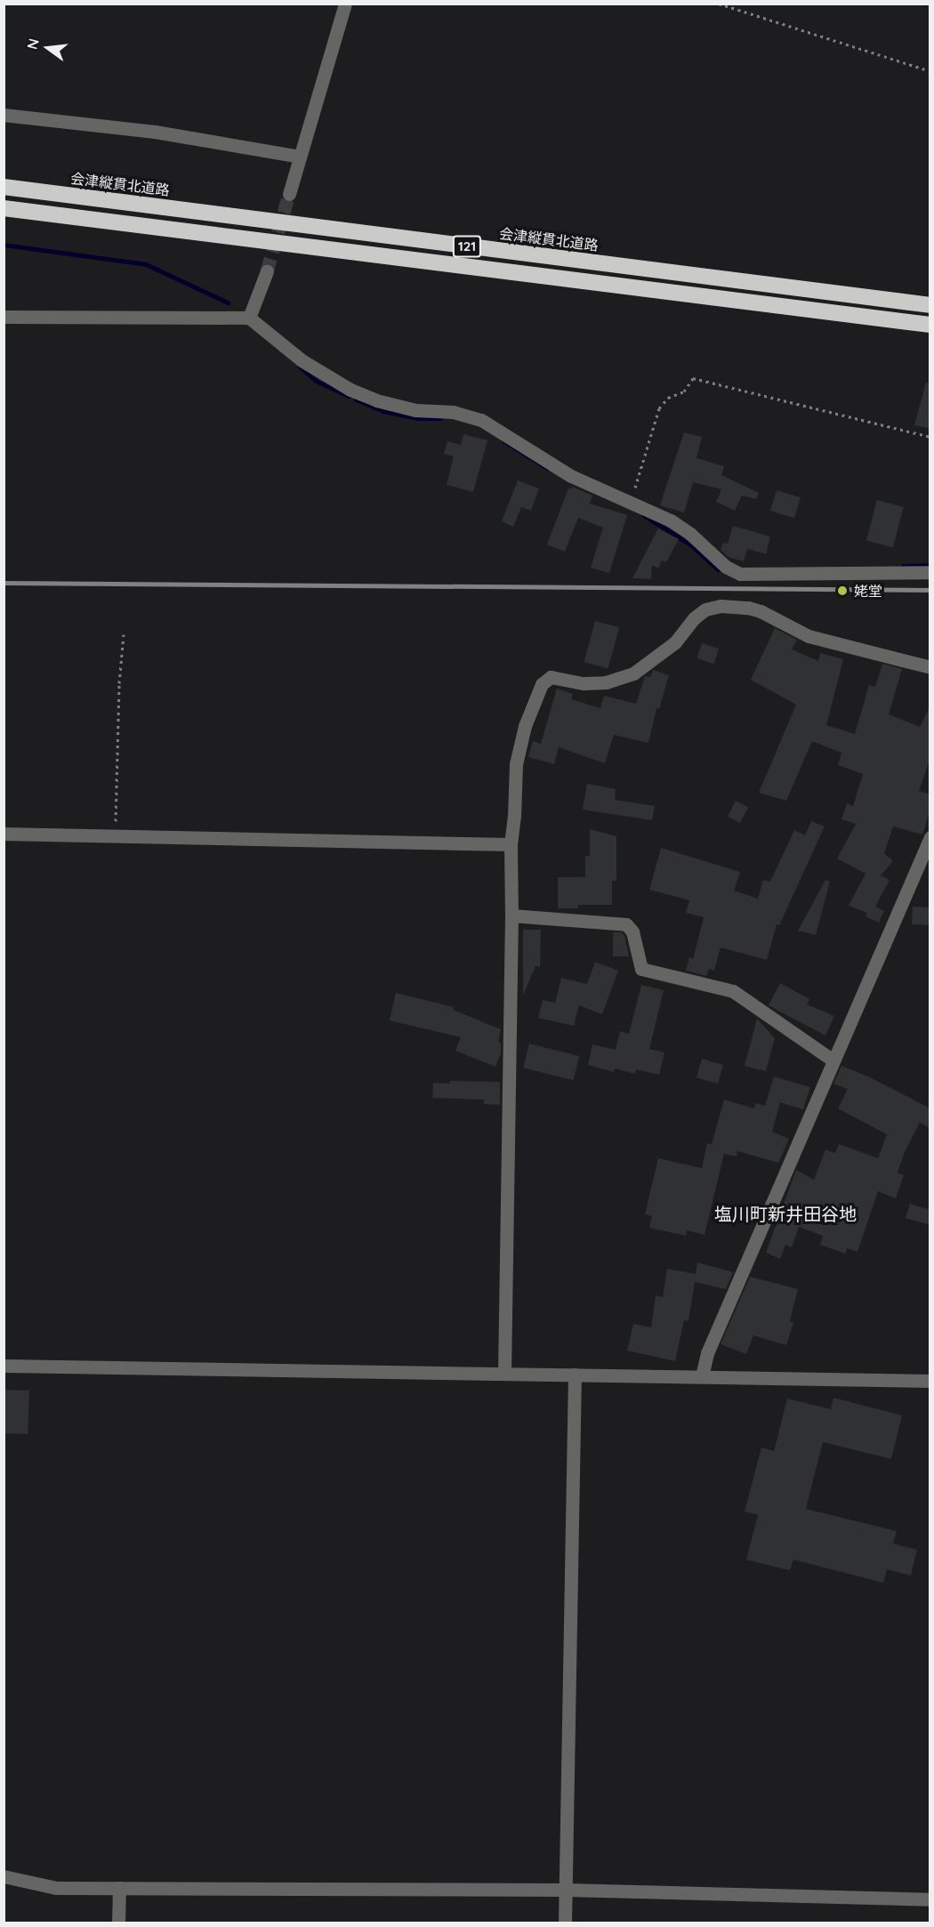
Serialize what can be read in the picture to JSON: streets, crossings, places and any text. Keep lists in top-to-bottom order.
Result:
{
  "streets": {
    "highway": ["会津縦貫北道路", "121"]
  },
  "districts": ["塩川町新井田谷地"],
  "places": ["姥堂"],
  "north": "left"
}
